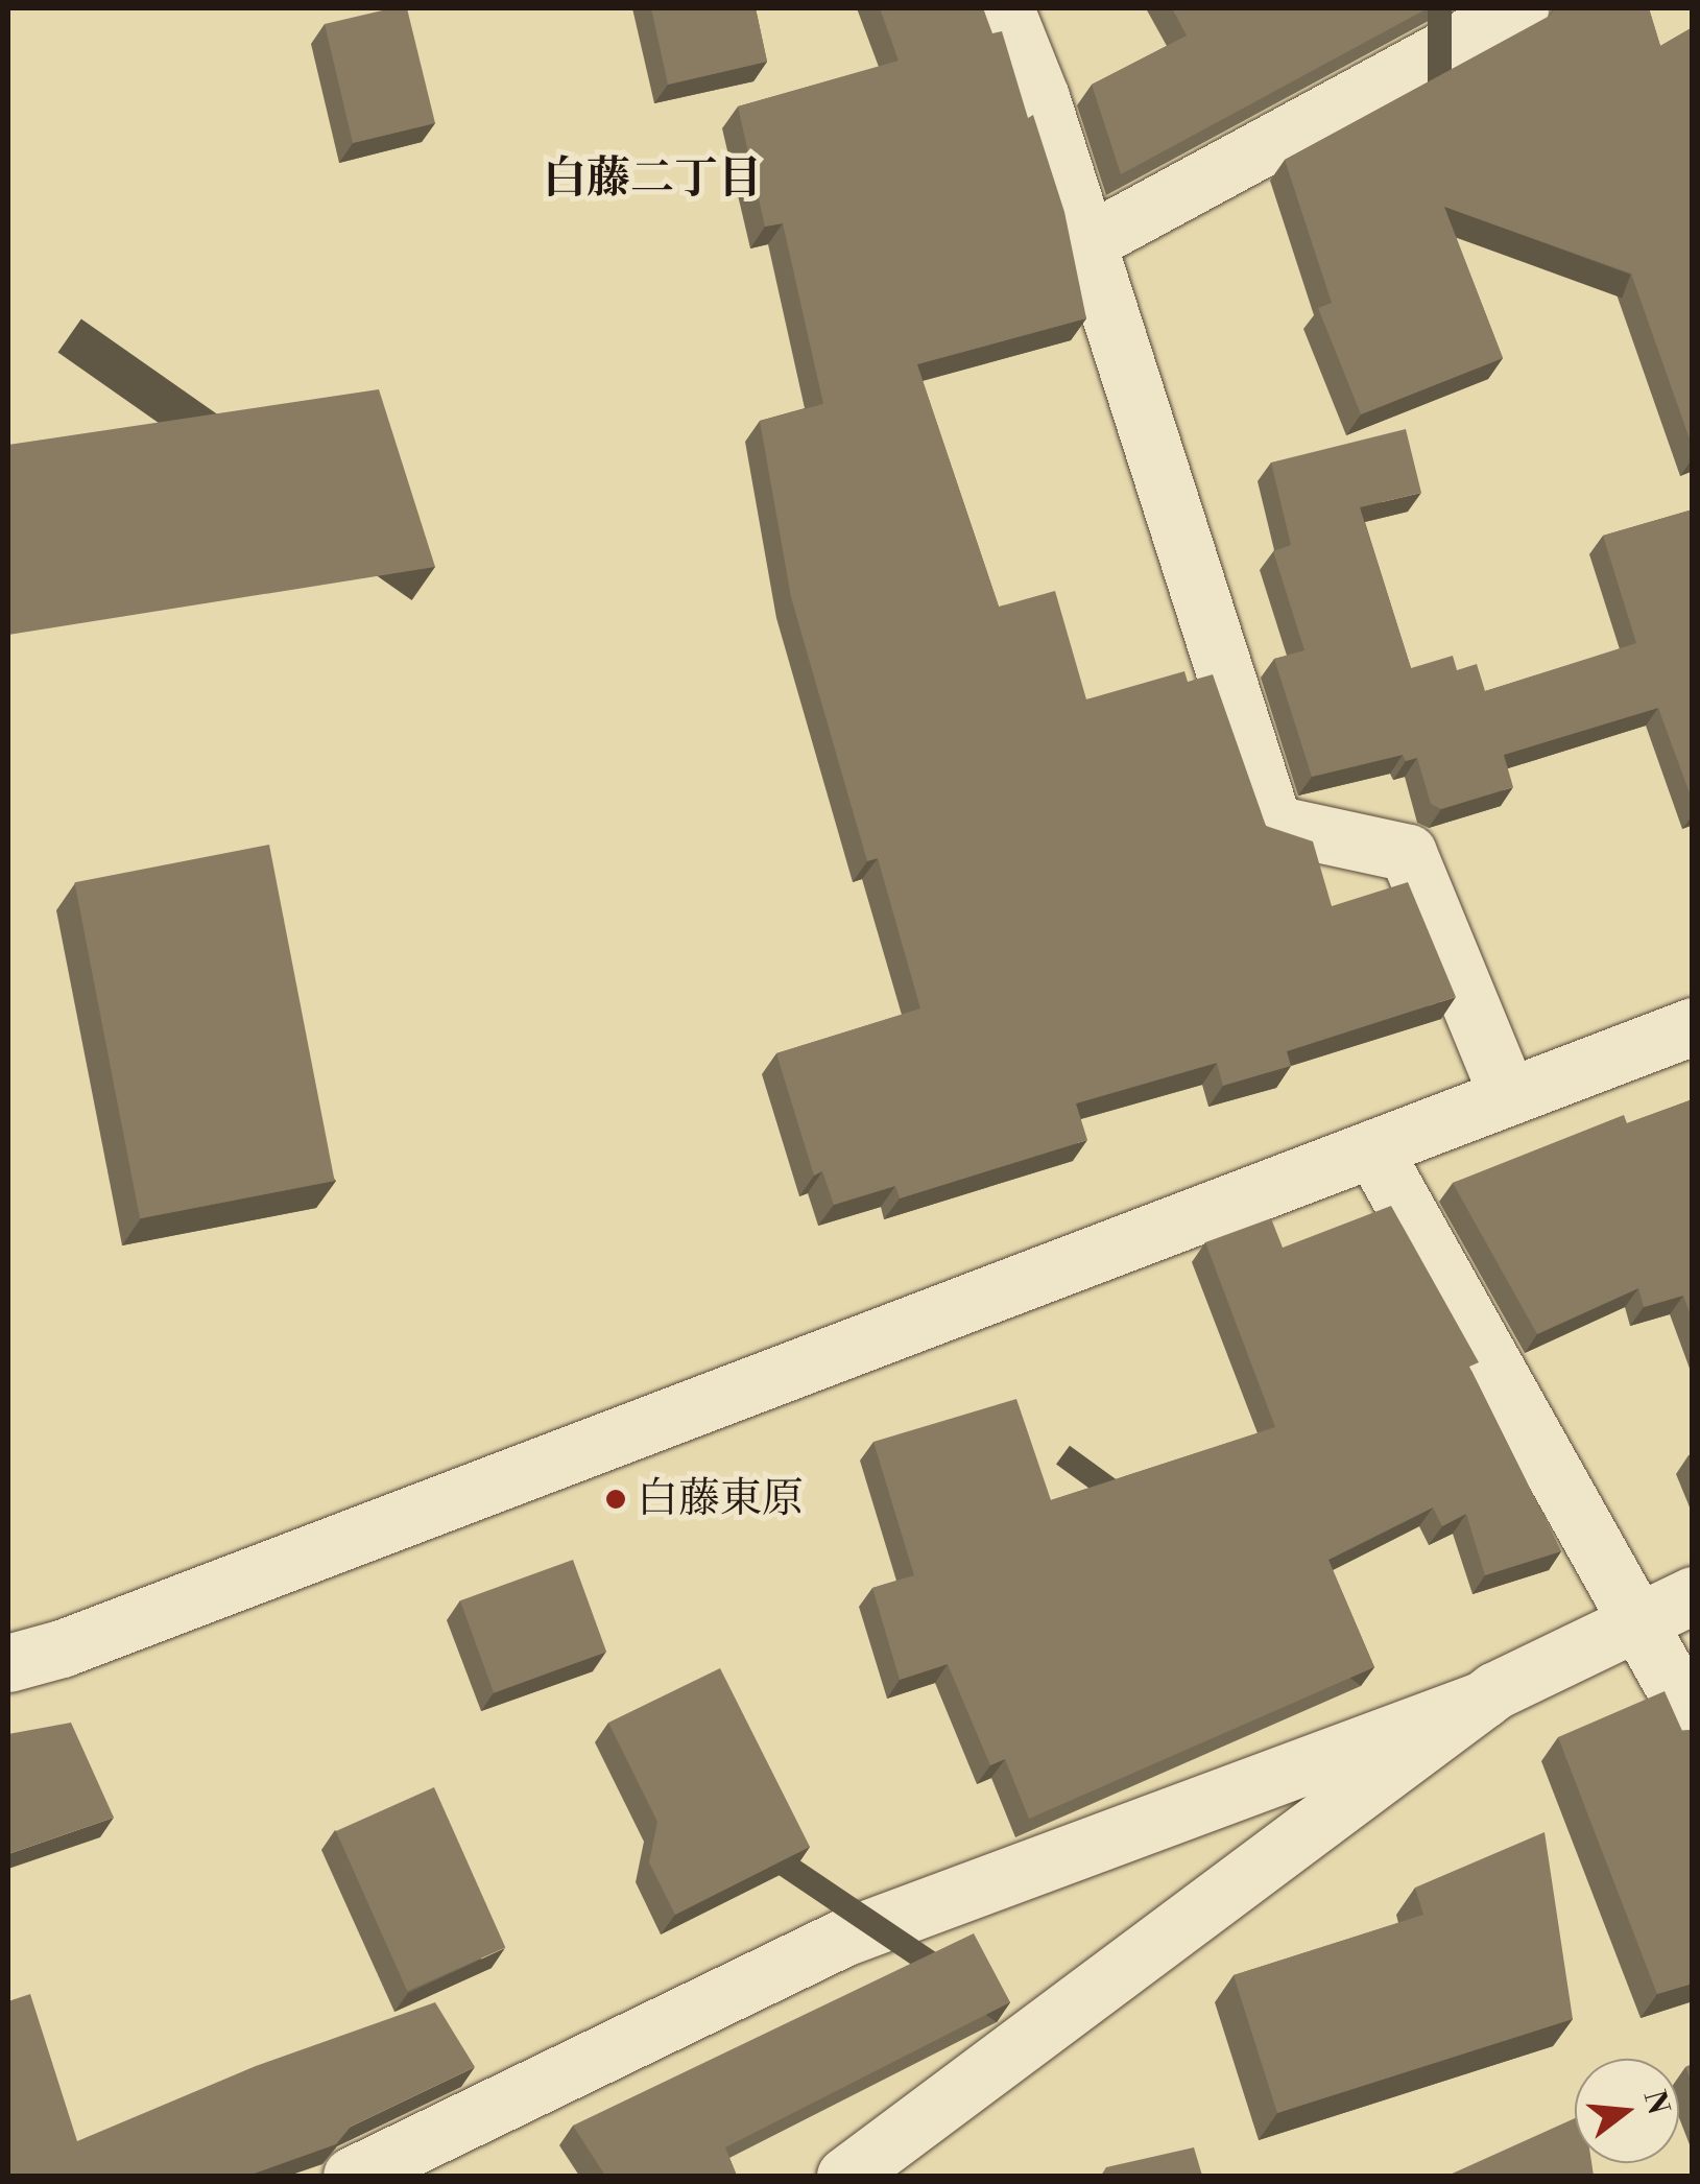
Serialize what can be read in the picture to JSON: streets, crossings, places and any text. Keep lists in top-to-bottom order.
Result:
{
  "districts": ["白藤二丁目"],
  "places": ["白藤東原"],
  "north": "right"
}
